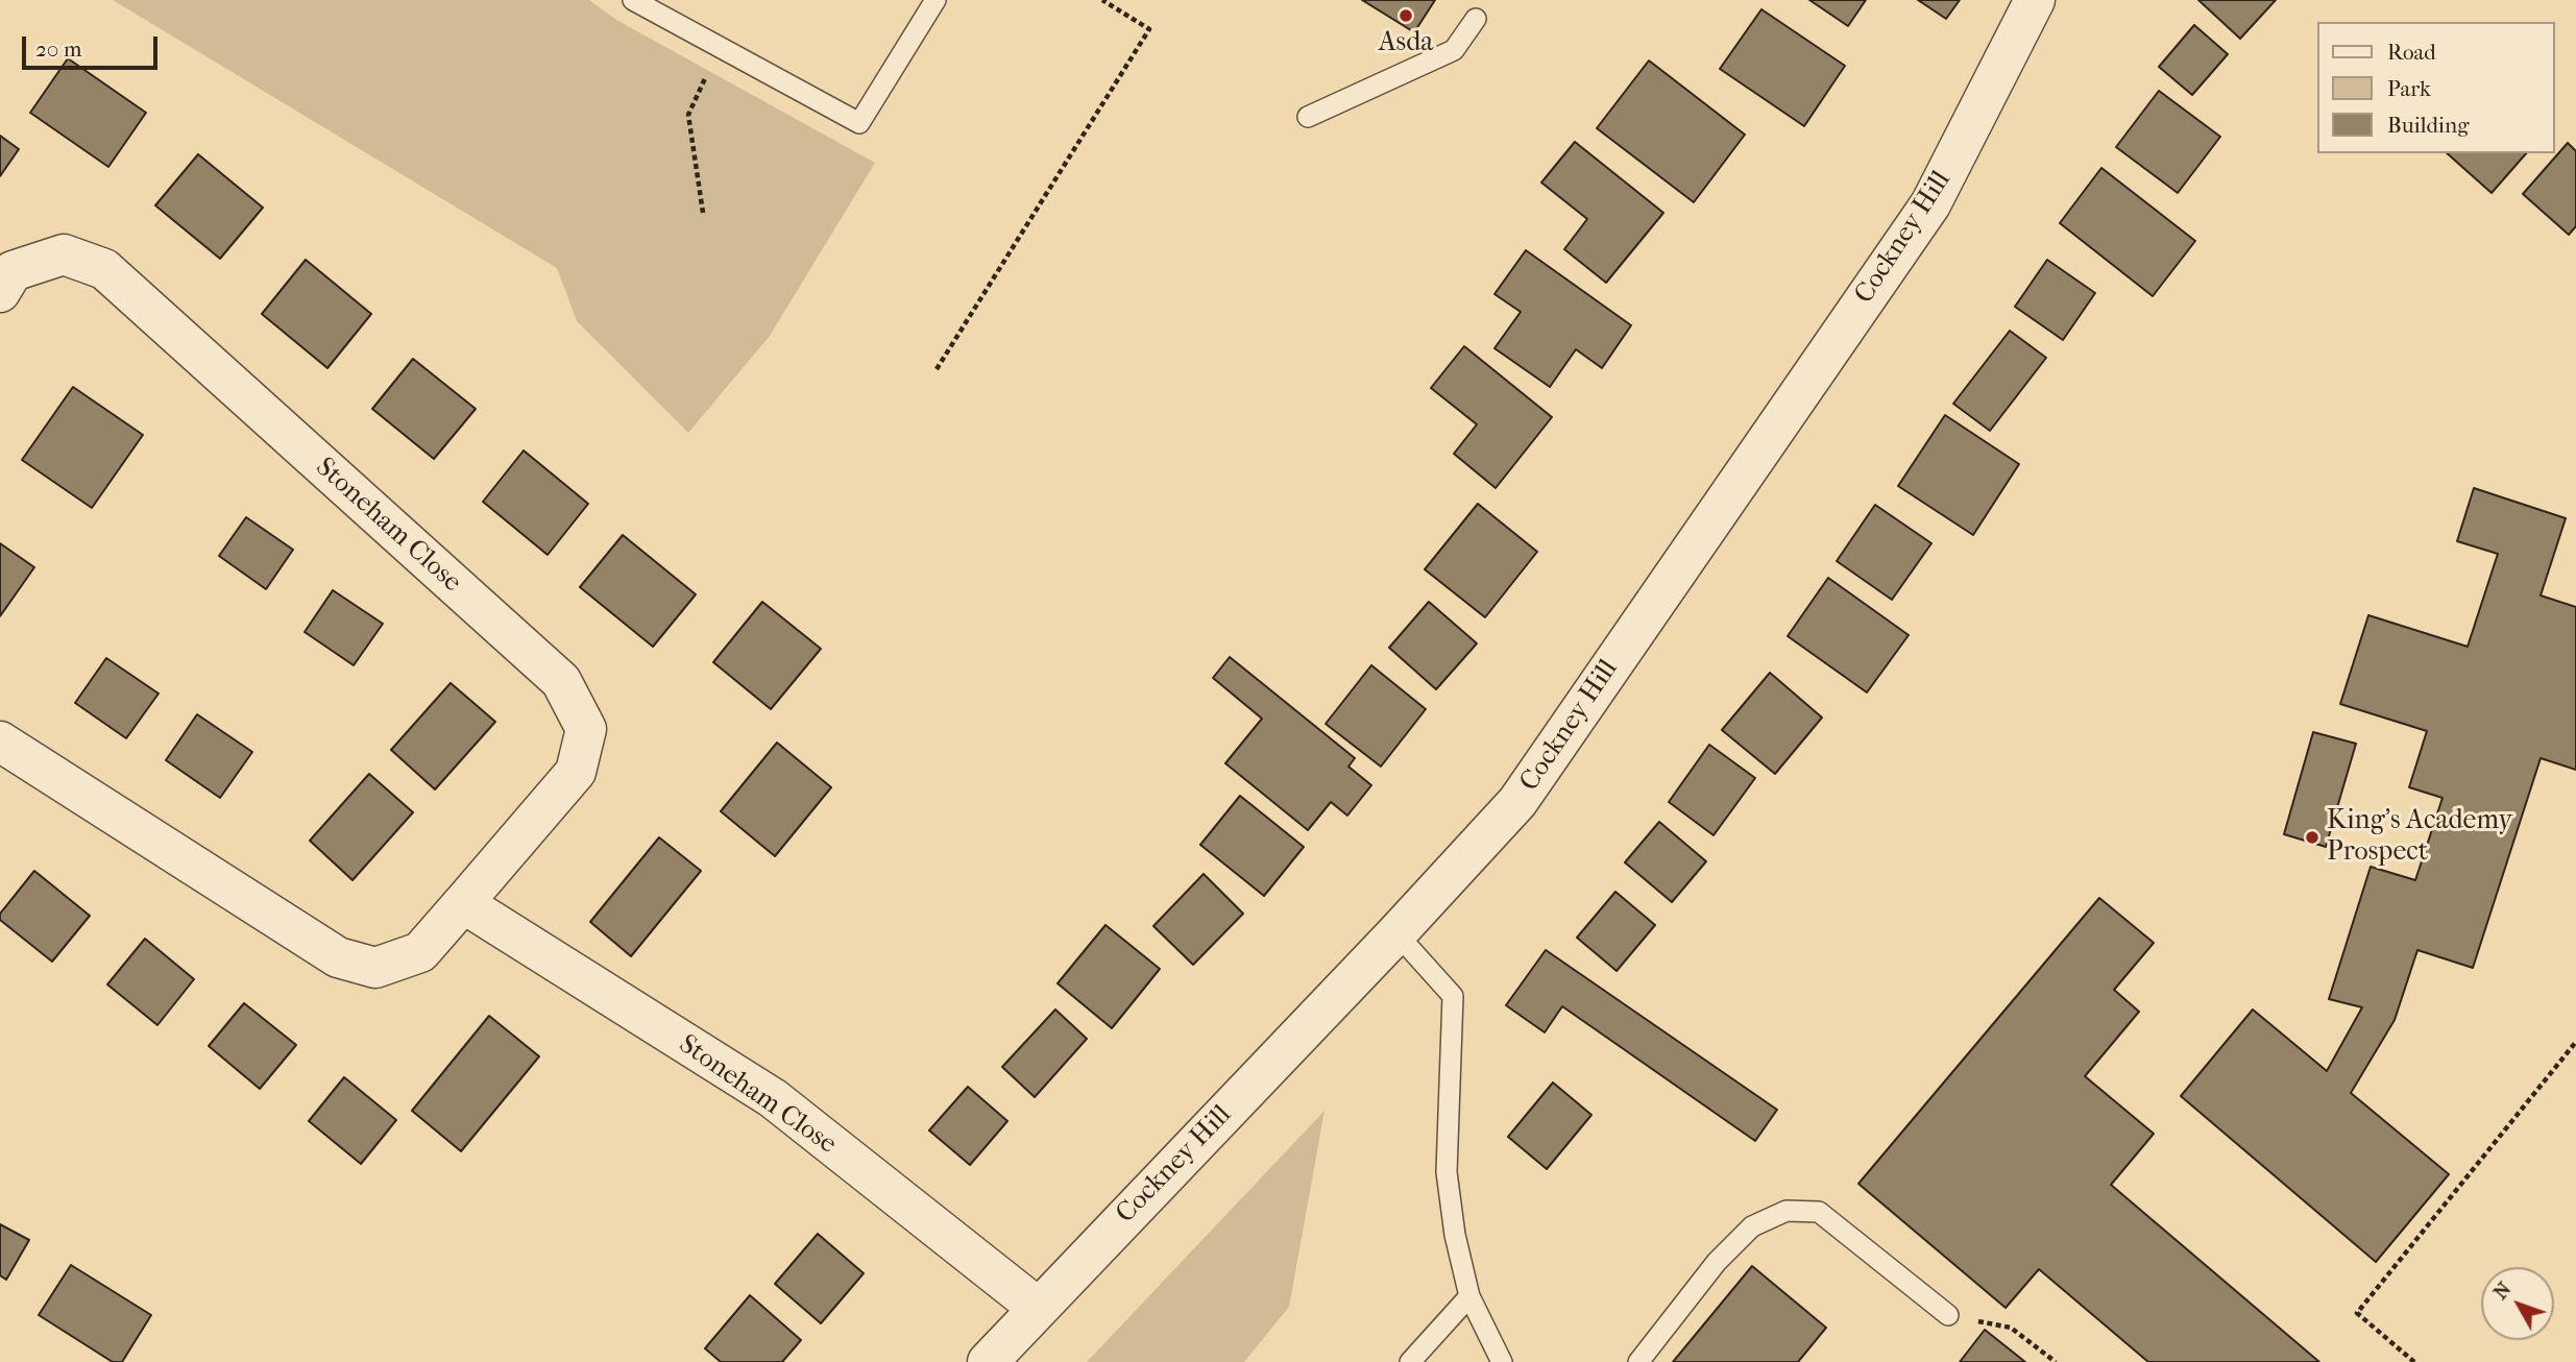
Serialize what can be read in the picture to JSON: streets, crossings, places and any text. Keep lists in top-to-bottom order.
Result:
{
  "streets": {
    "street": ["Cockney Hill", "Stoneham Close"]
  },
  "crossings": [
    ["Cockney Hill", "Stoneham Close"]
  ],
  "places": ["Asda", "King's Academy Prospect"],
  "legend": ["Road", "Park", "Building"],
  "scale_bar": "20 m",
  "north": "top left"
}
